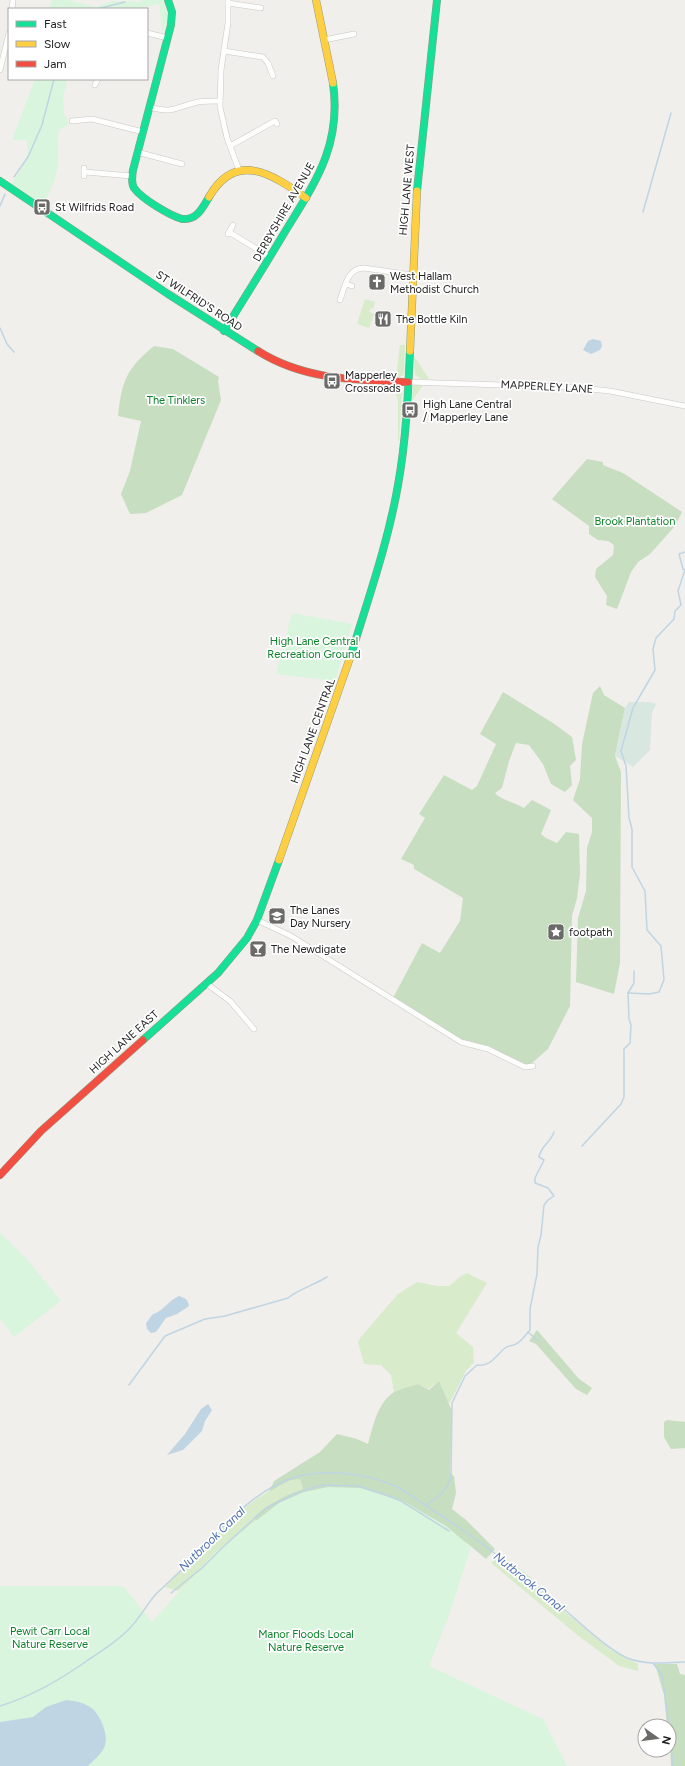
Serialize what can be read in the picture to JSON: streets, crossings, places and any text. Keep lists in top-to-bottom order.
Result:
{
  "streets": {
    "main road": [
      "HIGH LANE WEST",
      "DERBYSHIRE AVENUE",
      "ST WILFRID'S ROAD",
      "HIGH LANE CENTRAL",
      "HIGH LANE EAST"
    ],
    "street": ["MAPPERLEY LANE"]
  },
  "crossings": [
    ["HIGH LANE WEST", "ST WILFRID'S ROAD"],
    ["HIGH LANE WEST", "MAPPERLEY LANE"],
    ["HIGH LANE WEST", "HIGH LANE CENTRAL"],
    ["DERBYSHIRE AVENUE", "ST WILFRID'S ROAD"],
    ["ST WILFRID'S ROAD", "MAPPERLEY LANE"],
    ["ST WILFRID'S ROAD", "HIGH LANE CENTRAL"],
    ["MAPPERLEY LANE", "HIGH LANE CENTRAL"],
    ["HIGH LANE CENTRAL", "HIGH LANE EAST"]
  ],
  "water": ["Nutbrook Canal"],
  "parks": [
    "The Tinklers",
    "Brook Plantation",
    "High Lane Central Recreation Ground",
    "Pewit Carr Local Nature Reserve",
    "Manor Floods Local Nature Reserve"
  ],
  "places": {
    "bus stop": ["St Wilfrids Road", "Mapperley Crossroads", "High Lane Central / Mapperley Lane"],
    "church": ["West Hallam Methodist Church"],
    "restaurant": ["The Bottle Kiln"],
    "school or university": ["The Lanes Day Nursery"],
    "place": ["footpath"],
    "bar": ["The Newdigate"]
  },
  "legend": ["Fast", "Slow", "Jam"],
  "north": "right"
}
